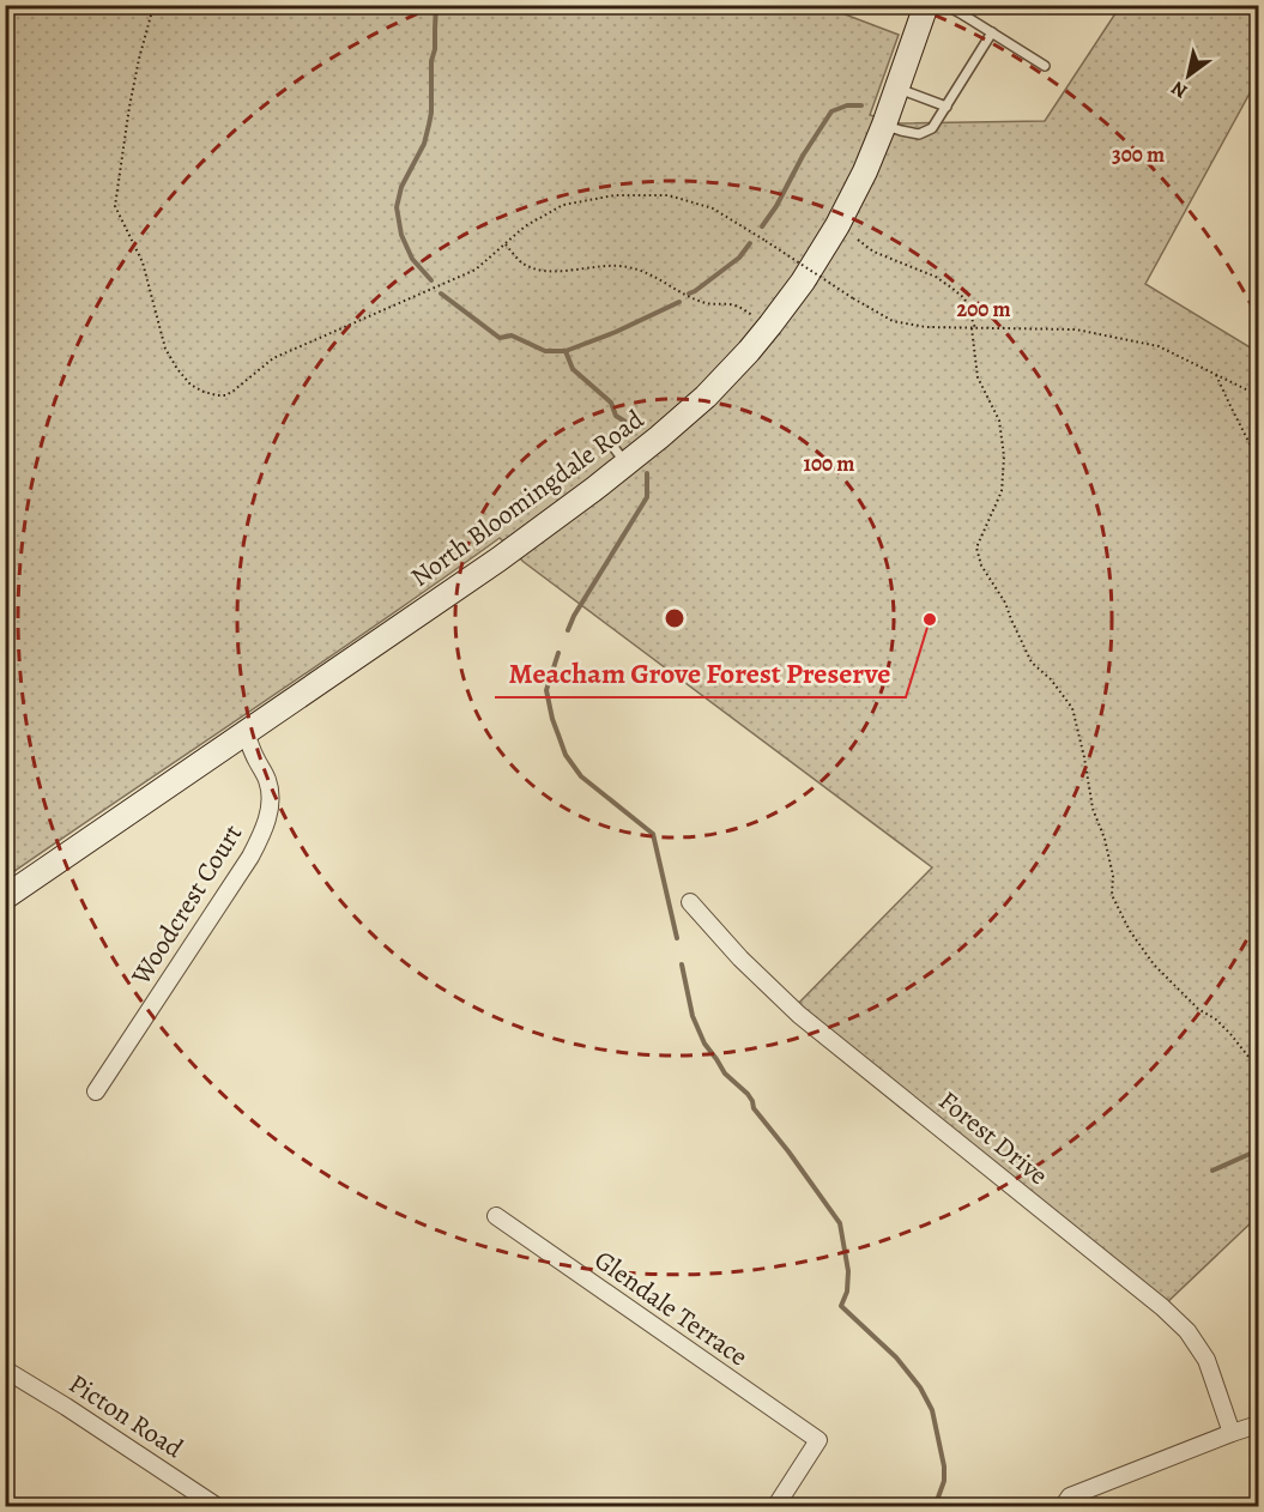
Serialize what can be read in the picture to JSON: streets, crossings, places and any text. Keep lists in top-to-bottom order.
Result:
{
  "streets": {
    "main road": ["North Bloomingdale Road"],
    "street": [
      "Woodcrest Court",
      "Forest Drive",
      "Glendale Terrace",
      "Picton Road"
    ]
  },
  "crossings": [
    ["North Bloomingdale Road", "Woodcrest Court"]
  ],
  "places": ["Meacham Grove Forest Preserve"],
  "north": "bottom left",
  "rings": ["300 m", "200 m", "100 m"]
}
